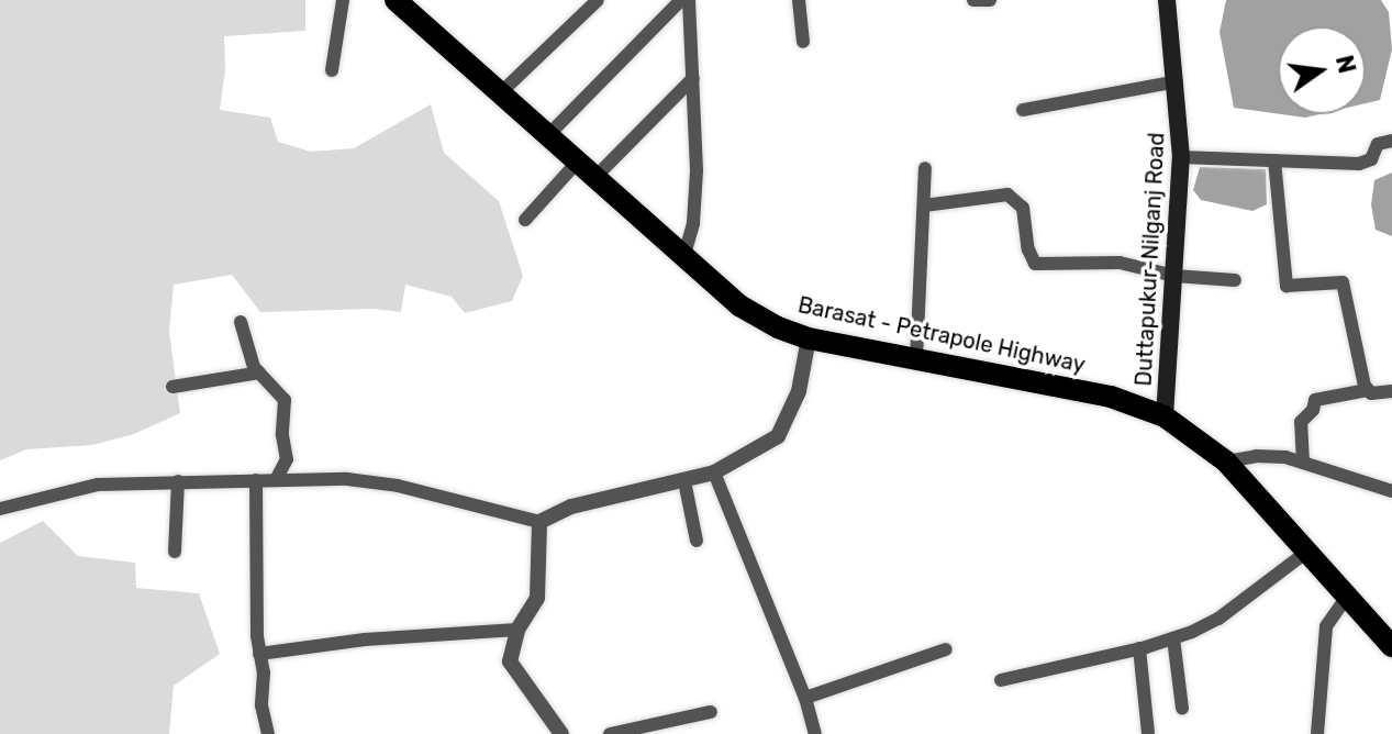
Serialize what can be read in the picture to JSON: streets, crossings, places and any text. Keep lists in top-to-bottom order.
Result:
{
  "streets": {
    "highway": ["Barasat - Petrapole Highway"],
    "main road": ["Duttapukur-Nilganj Road"]
  },
  "crossings": [
    ["Duttapukur-Nilganj Road", "Barasat - Petrapole Highway"]
  ],
  "north": "right"
}
